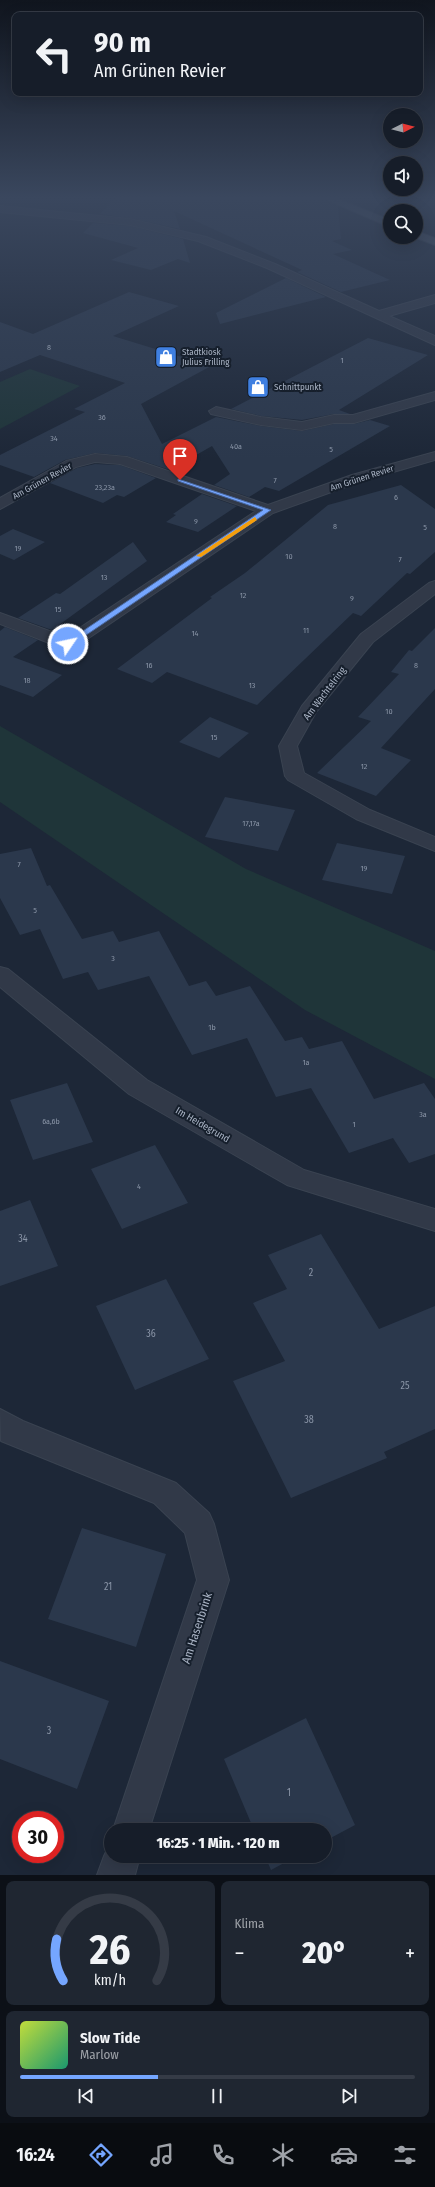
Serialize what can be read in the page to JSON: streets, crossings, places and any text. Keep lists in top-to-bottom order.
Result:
{
  "streets": {
    "street": [
      "Am Grünen Revier",
      "Am Wachtelring",
      "Im Heidegrund",
      "Am Hasenbrink"
    ]
  },
  "places": {
    "shop": ["Stadtkiosk Julius Frilling", "Schnittpunkt"]
  },
  "house_numbers": [
    "8",
    "1",
    "36",
    "34",
    "40a",
    "5",
    "7",
    "23,23a",
    "6",
    "9",
    "8",
    "5",
    "19",
    "10",
    "7",
    "13",
    "12",
    "9",
    "15",
    "11",
    "14",
    "16",
    "8",
    "18",
    "13",
    "10",
    "15",
    "12",
    "17,17a",
    "7",
    "19",
    "5",
    "3",
    "1b",
    "1a",
    "3a",
    "6a,6b",
    "1",
    "4",
    "34",
    "2",
    "36",
    "25",
    "38",
    "21",
    "3",
    "1"
  ],
  "north": "right",
  "page": {
    "turn": ["90 m", "Am Grünen Revier"],
    "limit": "30",
    "trip": "16:25 · 1 Min. · 120 m",
    "tile": "Klima",
    "heat": ["−", "20°", "+"],
    "song": ["Slow Tide", "Marlow"],
    "tabs": "16:24",
    "gauge": ["26", "km/h"]
  }
}
